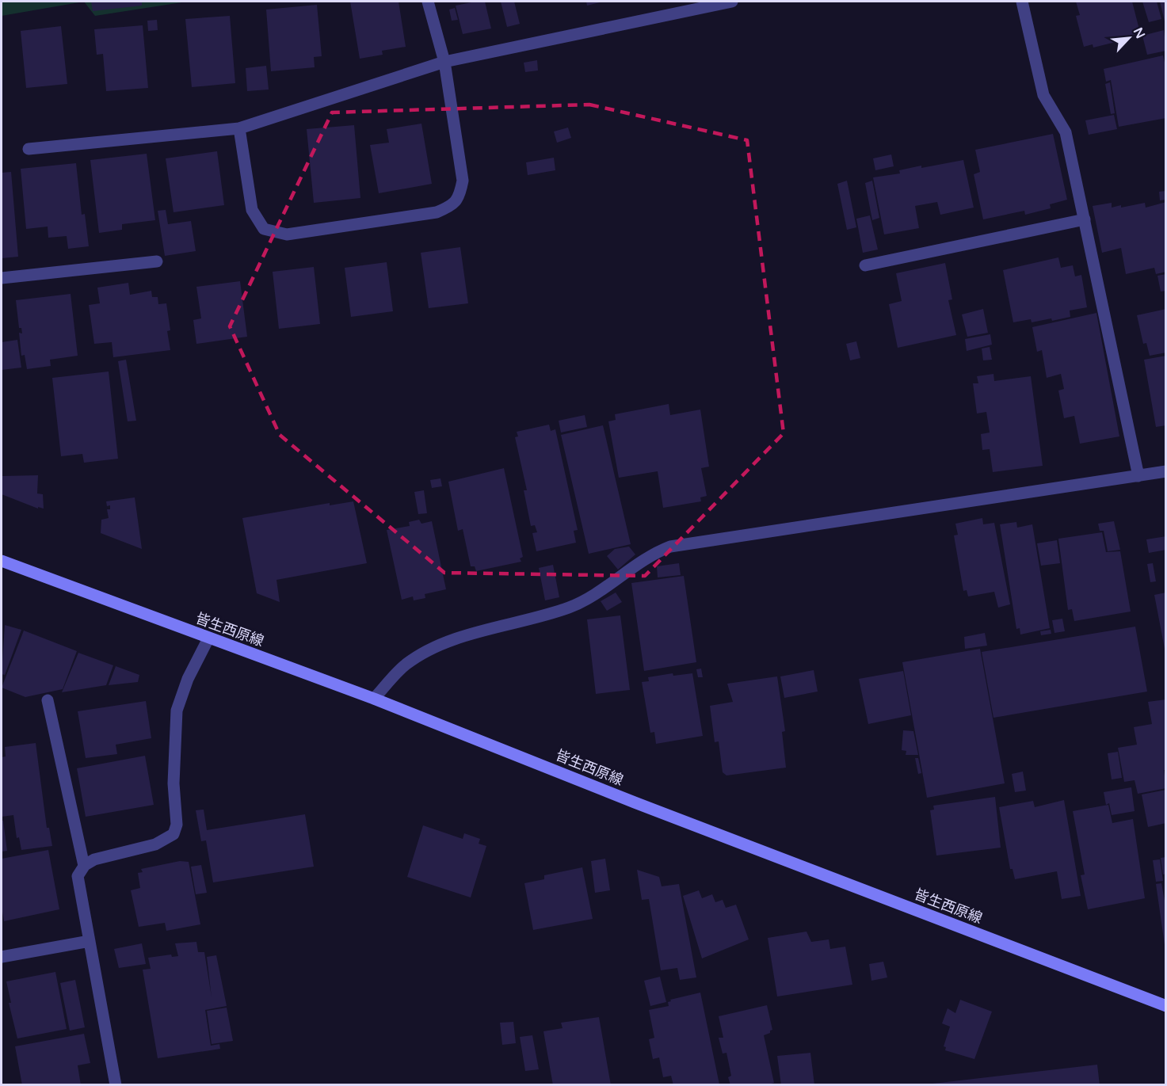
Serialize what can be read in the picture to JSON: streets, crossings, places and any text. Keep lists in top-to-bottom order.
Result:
{
  "streets": {
    "main road": ["皆生西原線"]
  },
  "north": "top right"
}
